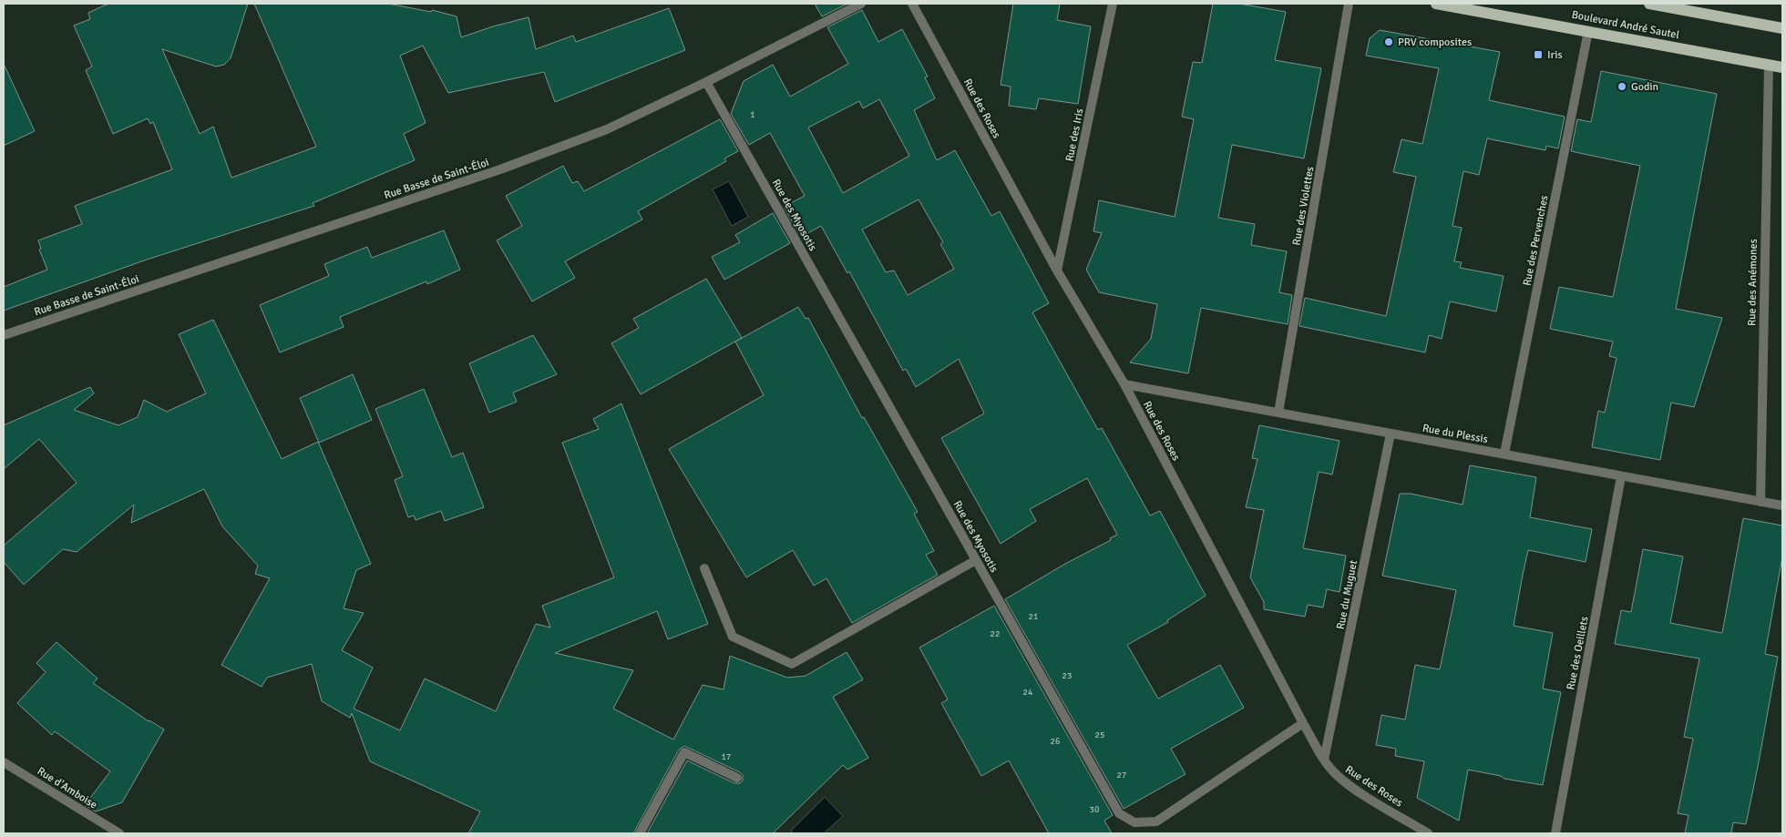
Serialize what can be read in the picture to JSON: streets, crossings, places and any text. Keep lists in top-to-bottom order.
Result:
{
  "streets": {
    "main road": ["Boulevard André Sautel"],
    "street": [
      "Rue des Roses",
      "Rue des Iris",
      "Rue Basse de Saint-Éloi",
      "Rue des Violettes",
      "Rue des Myosotis",
      "Rue des Pervenches",
      "Rue des Anémones",
      "Rue du Plessis",
      "Rue du Muguet",
      "Rue des Oeillets",
      "Rue d'Amboise"
    ]
  },
  "crossings": [
    ["Boulevard André Sautel", "Rue des Pervenches"],
    ["Boulevard André Sautel", "Rue des Anémones"],
    ["Rue des Roses", "Rue des Iris"],
    ["Rue des Roses", "Rue des Myosotis"],
    ["Rue des Roses", "Rue du Plessis"],
    ["Rue des Roses", "Rue du Muguet"],
    ["Rue Basse de Saint-Éloi", "Rue des Myosotis"],
    ["Rue des Violettes", "Rue du Plessis"],
    ["Rue des Pervenches", "Rue du Plessis"],
    ["Rue des Anémones", "Rue du Plessis"],
    ["Rue du Plessis", "Rue du Muguet"],
    ["Rue du Plessis", "Rue des Oeillets"]
  ],
  "places": {
    "other": ["PRV composites", "Godin"],
    "transit": ["Iris"]
  },
  "house_numbers": [
    "1",
    "21",
    "22",
    "23",
    "24",
    "25",
    "26",
    "17",
    "27",
    "30"
  ]
}
